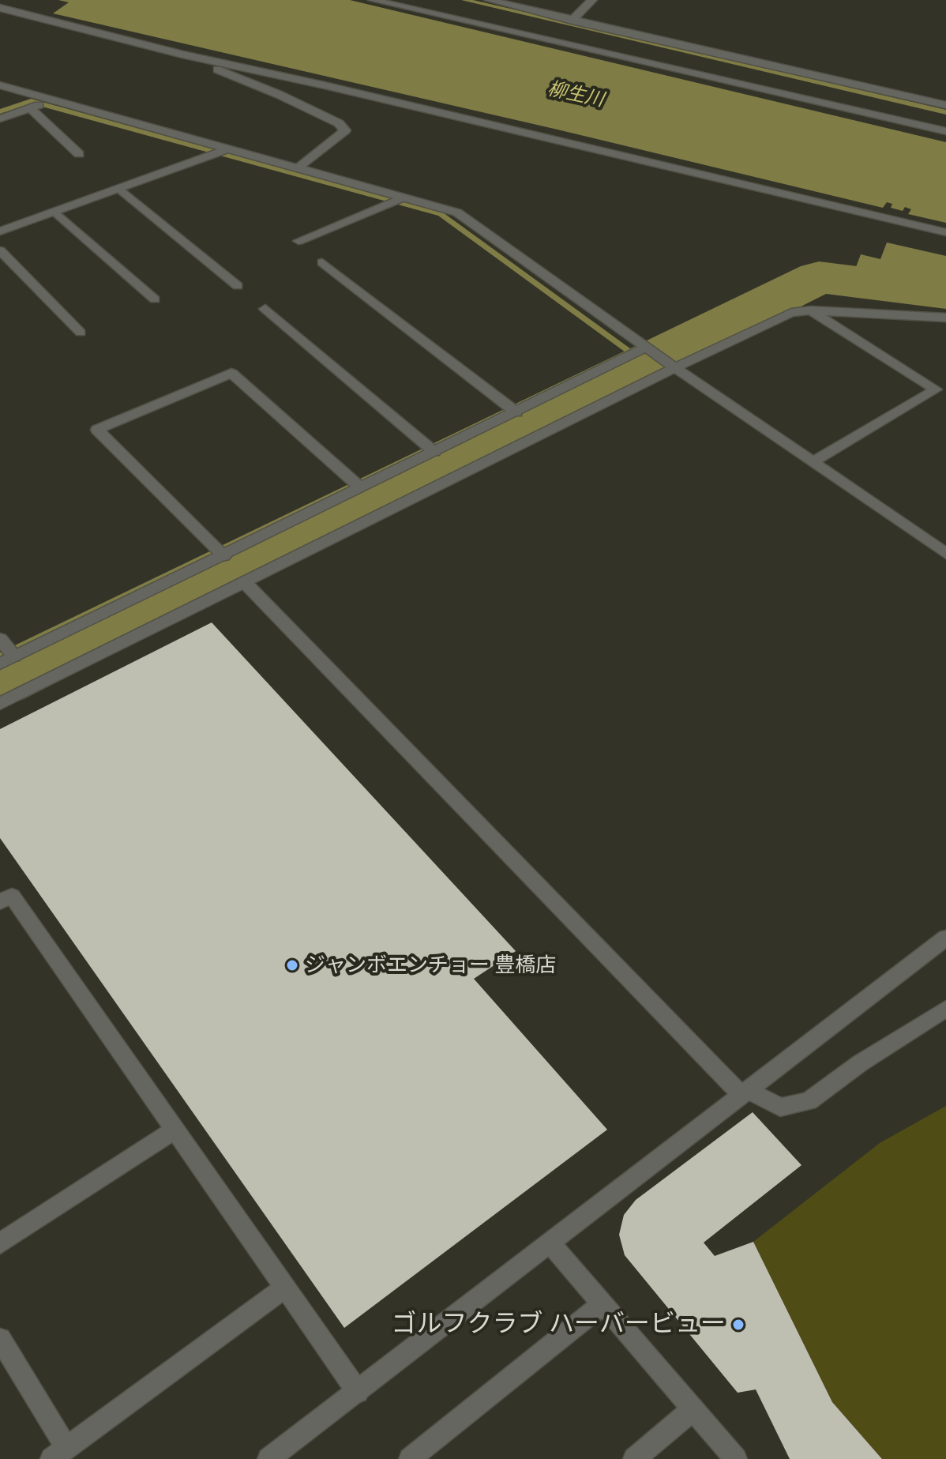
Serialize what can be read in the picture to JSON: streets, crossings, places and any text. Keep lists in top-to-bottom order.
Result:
{
  "water": ["柳生川"],
  "places": ["ジャンボエンチョー 豊橋店", "ゴルフクラブ ハーバービュー"]
}
